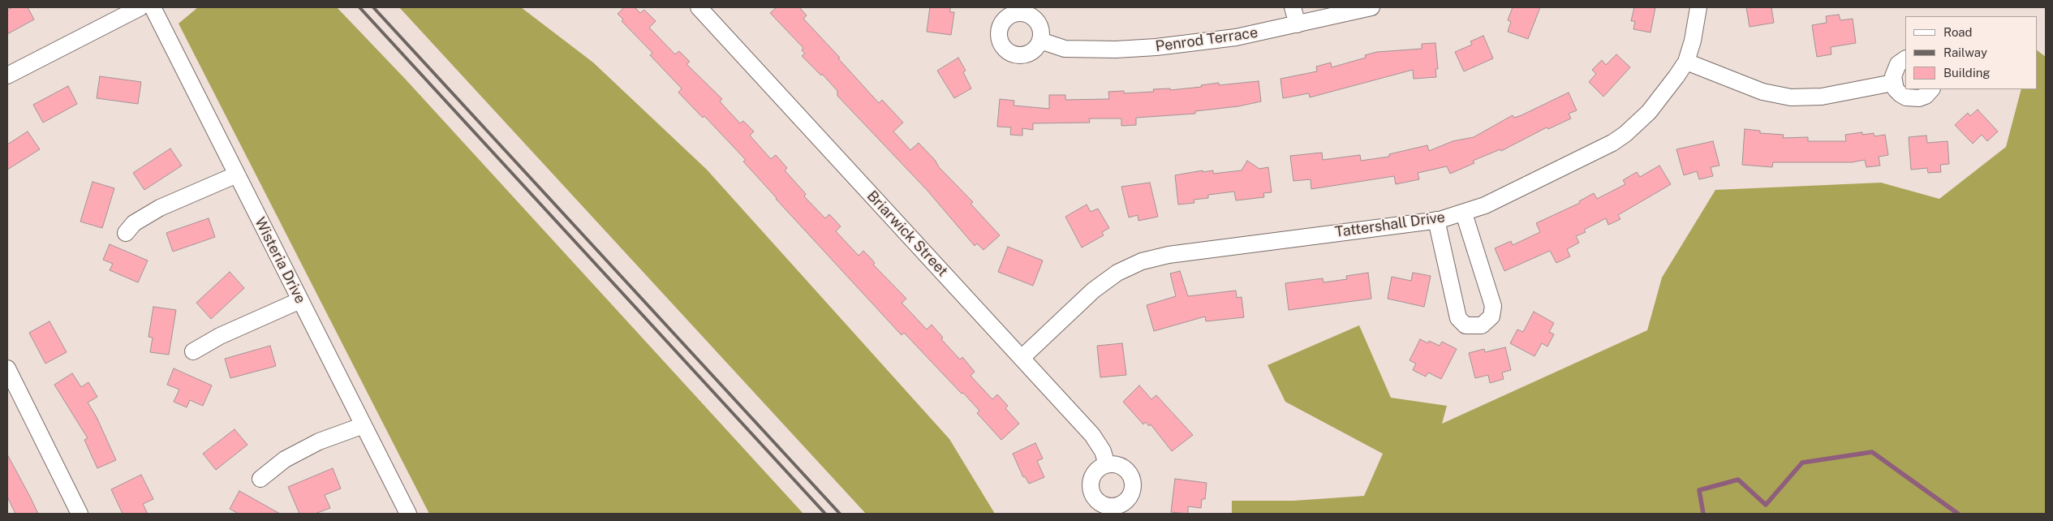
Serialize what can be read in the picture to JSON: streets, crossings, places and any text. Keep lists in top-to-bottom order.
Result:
{
  "streets": {
    "street": [
      "Penrod Terrace",
      "Tattershall Drive",
      "Briarwick Street",
      "Wisteria Drive"
    ]
  },
  "crossings": [
    ["Tattershall Drive", "Briarwick Street"]
  ],
  "legend": ["Road", "Railway", "Building"]
}
